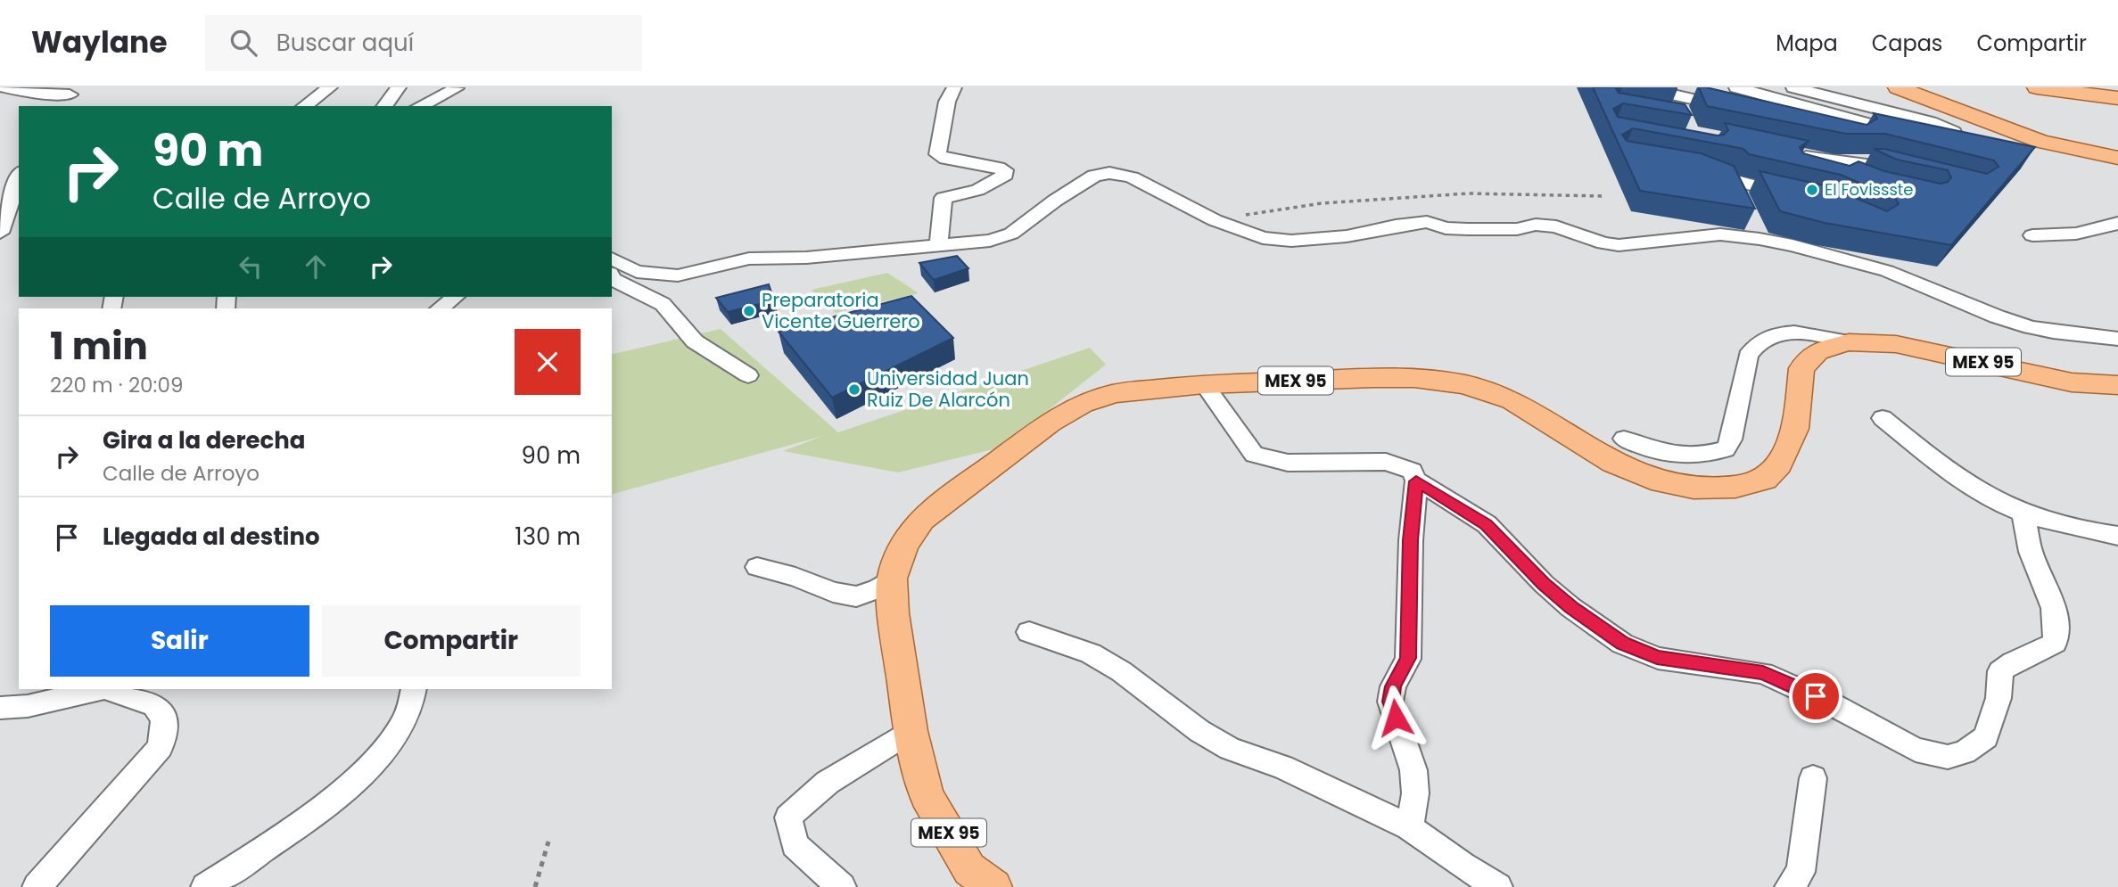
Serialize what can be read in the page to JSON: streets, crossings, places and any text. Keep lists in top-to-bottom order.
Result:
{
  "streets": {
    "main road": ["MEX 95"]
  },
  "places": ["El Fovissste", "Preparatoria Vicente Guerrero", "Universidad Juan Ruiz De Alarcón"],
  "page": {
    "header": "Waylane",
    "search": "Buscar aquí",
    "nav": ["Mapa", "Capas", "Compartir"],
    "turn": ["90 m", "Calle de Arroyo"],
    "heading": ["1 min", "220 m · 20:09"],
    "list": [
      {
        "name": "Gira a la derecha",
        "note": "Calle de Arroyo",
        "value": "90 m"
      },
      {
        "name": "Llegada al destino",
        "value": "130 m"
      }
    ],
    "buttons": ["Salir", "Compartir"]
  }
}
